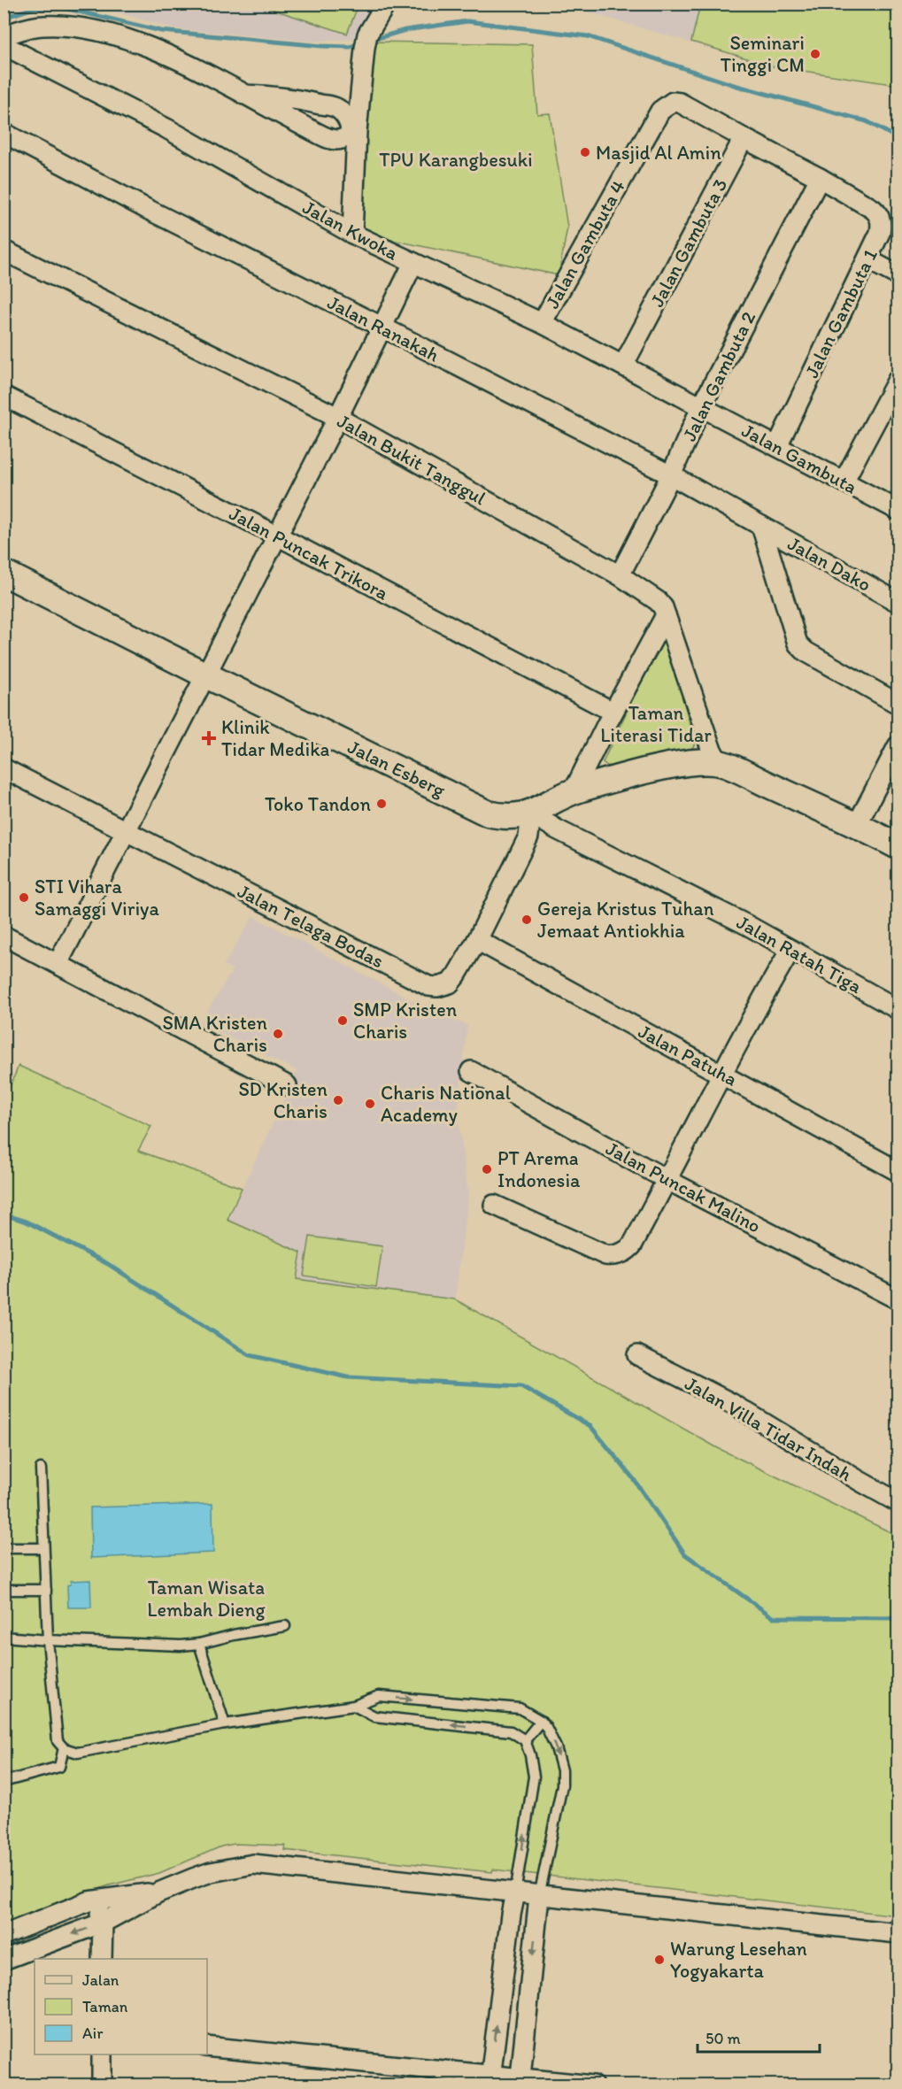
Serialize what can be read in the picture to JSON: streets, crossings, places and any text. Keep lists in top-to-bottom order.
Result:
{
  "streets": {
    "main road": ["Jalan Esberg"],
    "street": [
      "Jalan Kwoka",
      "Jalan Gambuta 3",
      "Jalan Gambuta 4",
      "Jalan Gambuta 1",
      "Jalan Ranakah",
      "Jalan Gambuta 2",
      "Jalan Gambuta",
      "Jalan Bukit Tanggul",
      "Jalan Puncak Trikora",
      "Jalan Dako",
      "Jalan Telaga Bodas",
      "Jalan Ratah Tiga",
      "Jalan Patuha",
      "Jalan Puncak Malino",
      "Jalan Villa Tidar Indah"
    ]
  },
  "crossings": [
    ["Jalan Kwoka", "Jalan Gambuta 3"],
    ["Jalan Kwoka", "Jalan Gambuta 4"],
    ["Jalan Kwoka", "Jalan Gambuta 2"],
    ["Jalan Kwoka", "Jalan Gambuta"],
    ["Jalan Gambuta 3", "Jalan Gambuta 4"],
    ["Jalan Gambuta 1", "Jalan Gambuta 2"],
    ["Jalan Gambuta 1", "Jalan Gambuta"],
    ["Jalan Ranakah", "Jalan Gambuta 2"],
    ["Jalan Ranakah", "Jalan Dako"],
    ["Jalan Gambuta 2", "Jalan Gambuta"],
    ["Jalan Gambuta 2", "Jalan Bukit Tanggul"],
    ["Jalan Bukit Tanggul", "Jalan Esberg"],
    ["Jalan Esberg", "Jalan Telaga Bodas"],
    ["Jalan Esberg", "Jalan Ratah Tiga"],
    ["Jalan Telaga Bodas", "Jalan Ratah Tiga"],
    ["Jalan Telaga Bodas", "Jalan Patuha"]
  ],
  "parks": ["TPU Karangbesuki", "Taman Literasi Tidar", "Taman Wisata Lembah Dieng"],
  "places": {
    "other": [
      "Seminari Tinggi CM",
      "Masjid Al Amin",
      "Toko Tandon",
      "STI Vihara Samaggi Viriya",
      "Gereja Kristus Tuhan Jemaat Antiokhia",
      "SMP Kristen Charis",
      "SMA Kristen Charis",
      "SD Kristen Charis",
      "Charis National Academy",
      "PT Arema Indonesia",
      "Warung Lesehan Yogyakarta"
    ],
    "health": ["Klinik Tidar Medika"]
  },
  "legend": ["Jalan", "Taman", "Air"],
  "scale_bar": "50 m"
}
